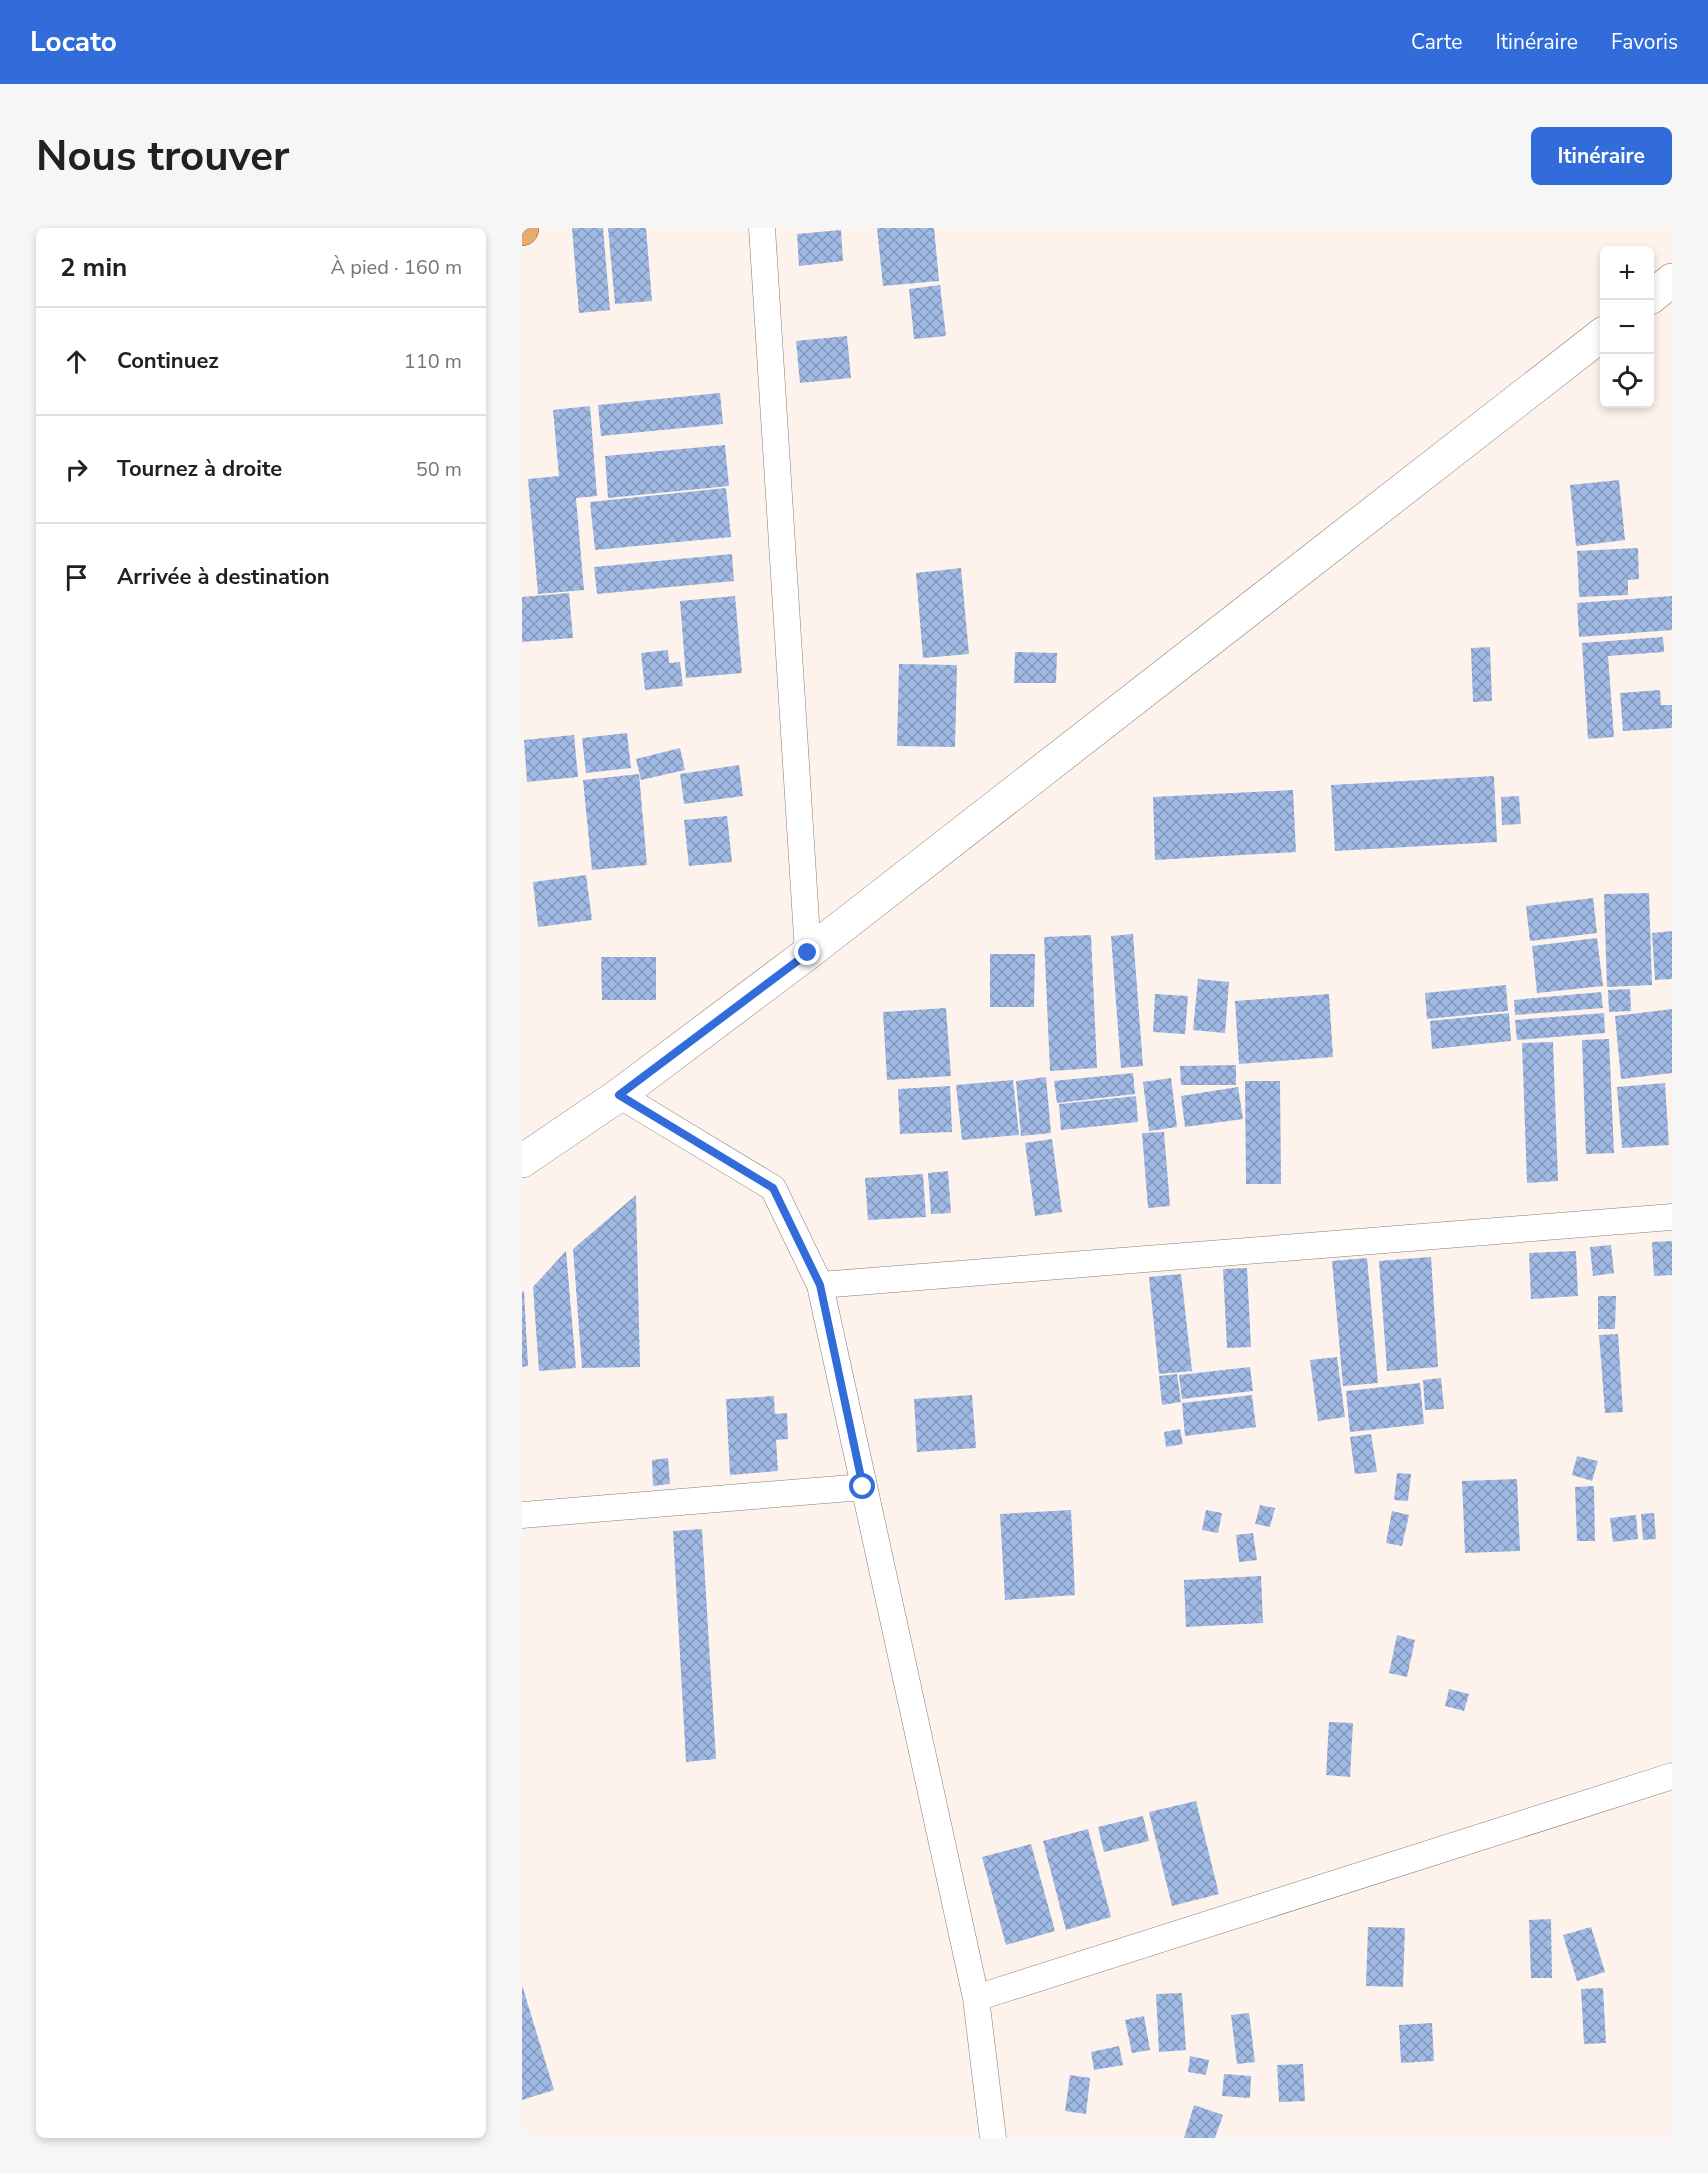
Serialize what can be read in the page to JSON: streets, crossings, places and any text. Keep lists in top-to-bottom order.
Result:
{
  "page": {
    "header": "Locato",
    "nav": ["Carte", "Itinéraire", "Favoris"],
    "buttons": "Itinéraire",
    "title": "Nous trouver",
    "heading": ["2 min", "À pied · 160 m"],
    "map_buttons": ["+", "−"],
    "list": [
      ["Continuez", "110 m"],
      ["Tournez à droite", "50 m"],
      "Arrivée à destination"
    ]
  }
}
